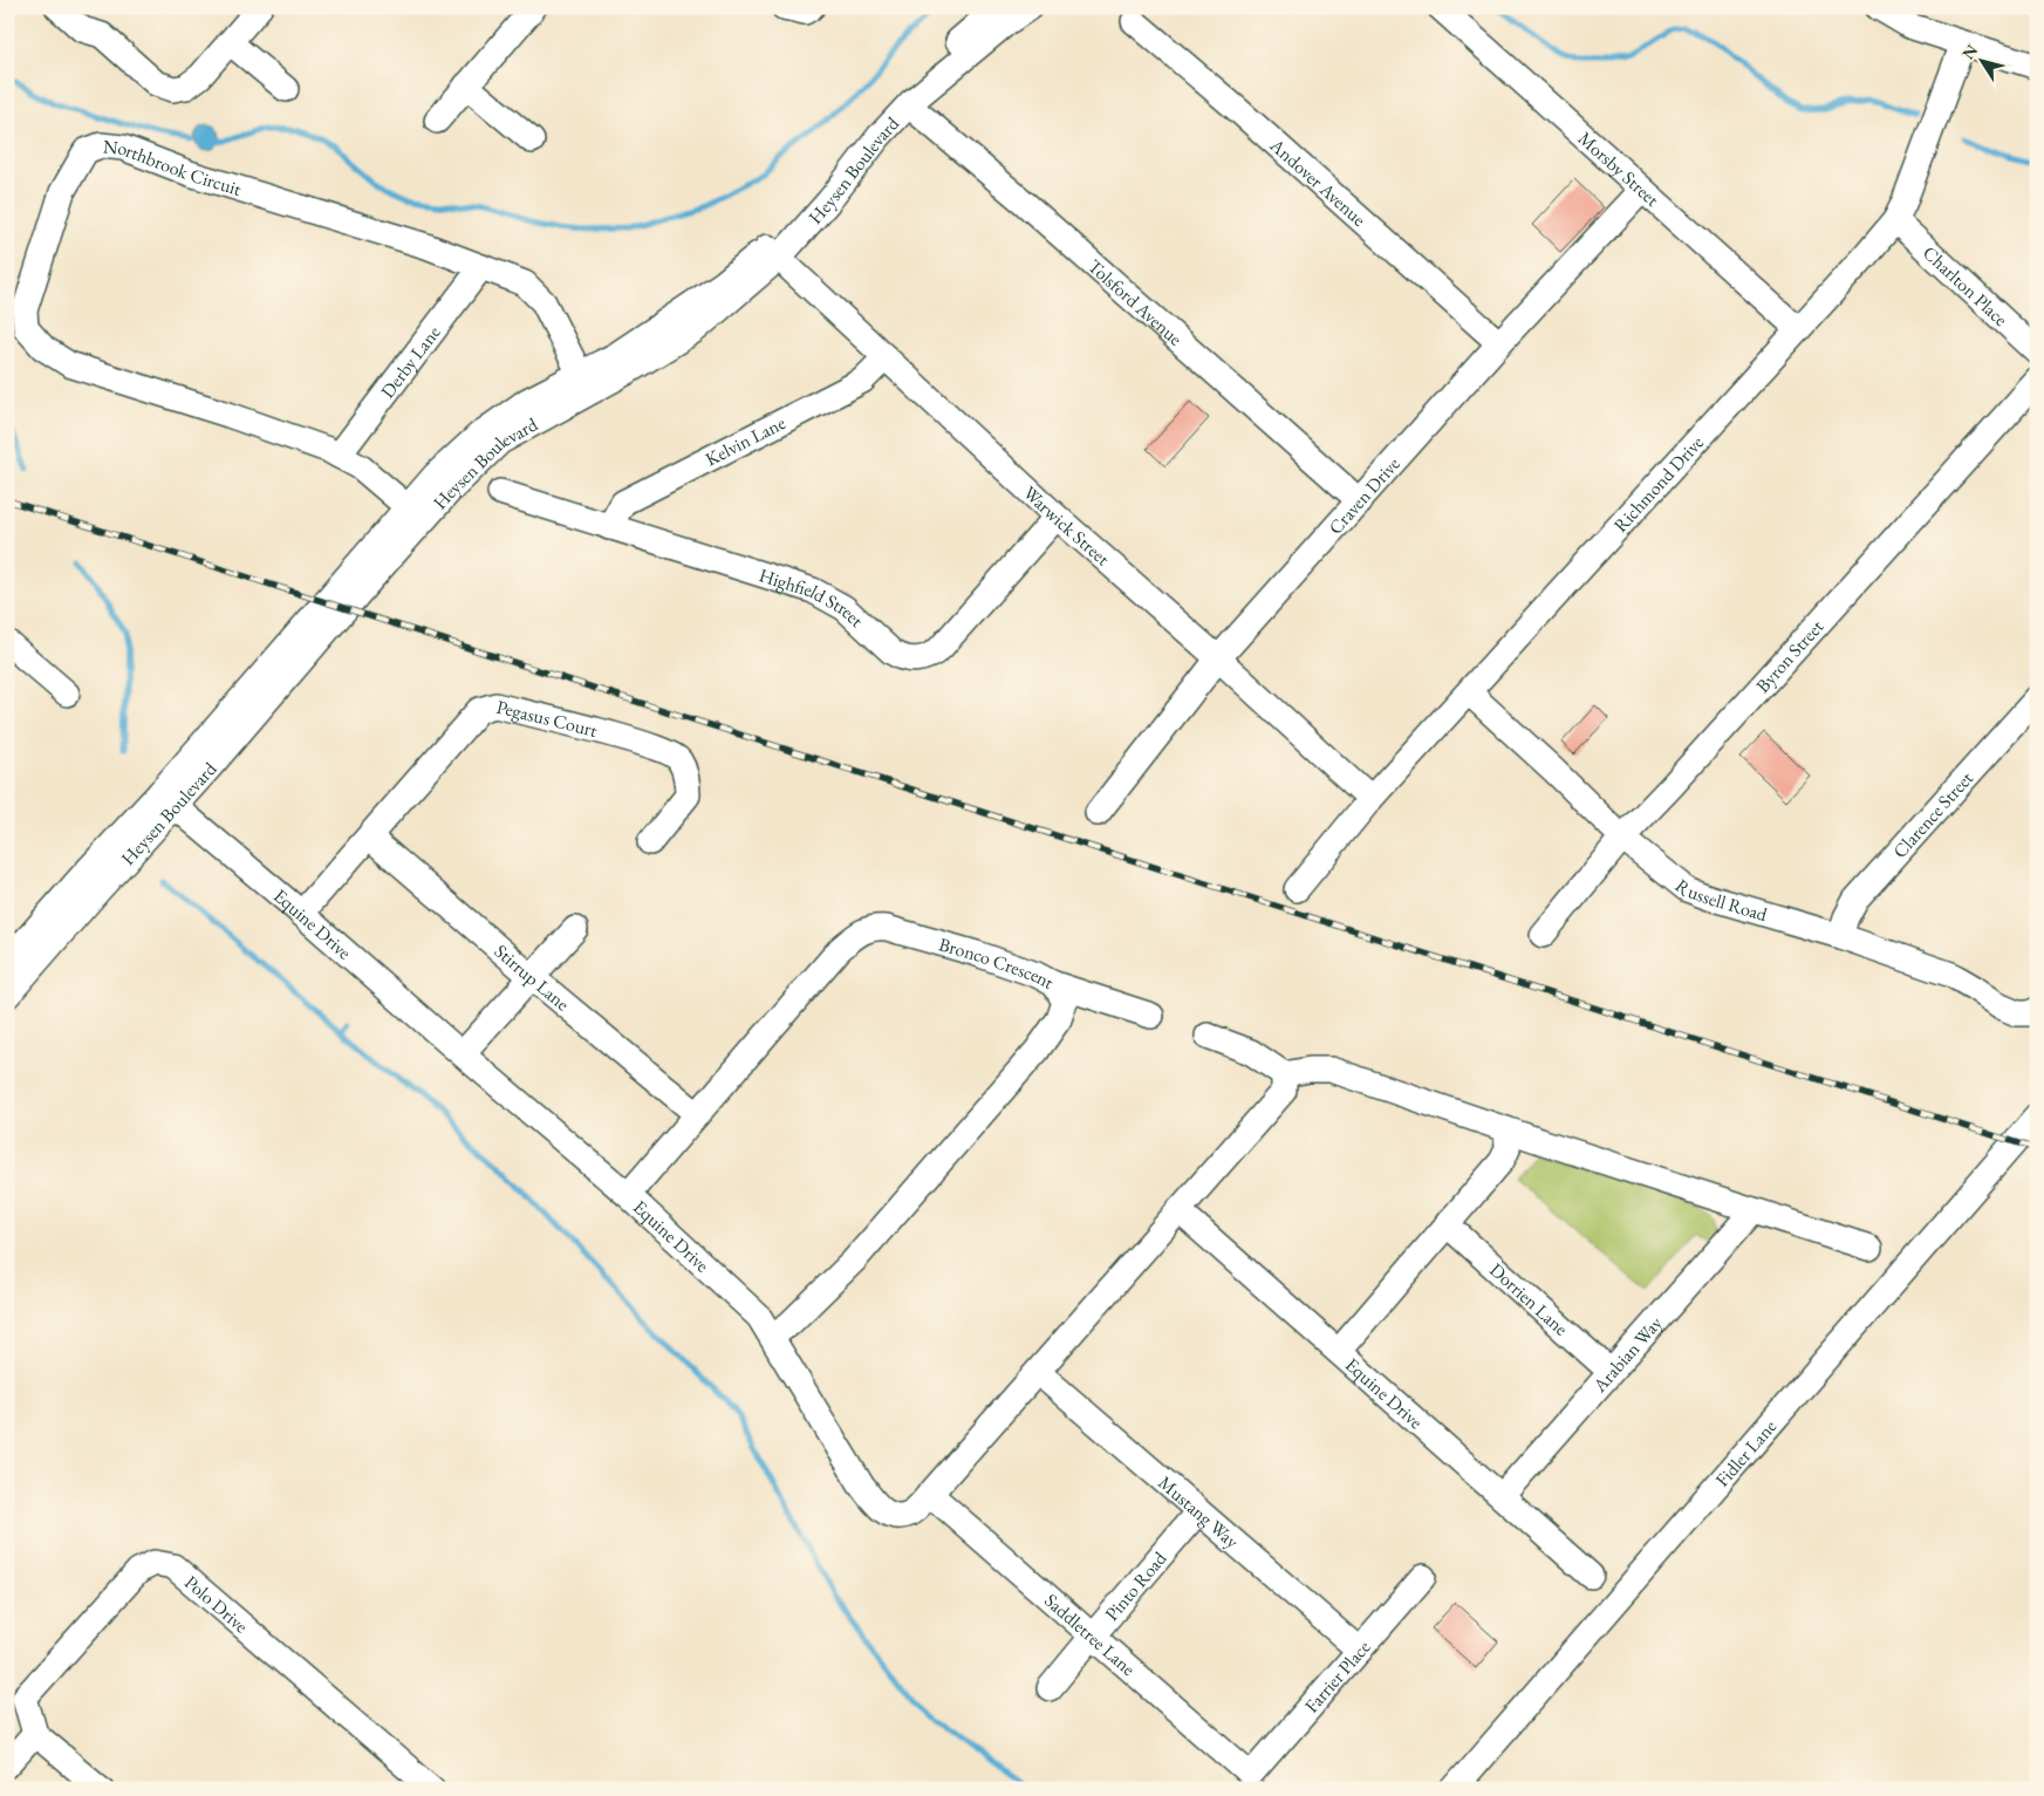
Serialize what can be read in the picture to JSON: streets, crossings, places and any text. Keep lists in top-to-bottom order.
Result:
{
  "streets": {
    "street": [
      "Morsby Street",
      "Northbrook Circuit",
      "Heysen Boulevard",
      "Andover Avenue",
      "Charlton Place",
      "Tolsford Avenue",
      "Derby Lane",
      "Kelvin Lane",
      "Richmond Drive",
      "Craven Drive",
      "Warwick Street",
      "Highfield Street",
      "Byron Street",
      "Pegasus Court",
      "Clarence Street",
      "Russell Road",
      "Equine Drive",
      "Bronco Crescent",
      "Stirrup Lane",
      "Dorrien Lane",
      "Arabian Way",
      "Fidler Lane",
      "Mustang Way",
      "Pinto Road",
      "Polo Drive",
      "Saddletree Lane",
      "Farrier Place"
    ]
  },
  "crossings": [
    ["Morsby Street", "Richmond Drive"],
    ["Morsby Street", "Craven Drive"],
    ["Northbrook Circuit", "Heysen Boulevard"],
    ["Northbrook Circuit", "Derby Lane"],
    ["Heysen Boulevard", "Tolsford Avenue"],
    ["Heysen Boulevard", "Warwick Street"],
    ["Heysen Boulevard", "Equine Drive"],
    ["Andover Avenue", "Craven Drive"],
    ["Charlton Place", "Richmond Drive"],
    ["Tolsford Avenue", "Craven Drive"],
    ["Kelvin Lane", "Warwick Street"],
    ["Kelvin Lane", "Highfield Street"],
    ["Richmond Drive", "Warwick Street"],
    ["Richmond Drive", "Russell Road"],
    ["Craven Drive", "Warwick Street"],
    ["Warwick Street", "Highfield Street"],
    ["Byron Street", "Russell Road"],
    ["Pegasus Court", "Equine Drive"],
    ["Pegasus Court", "Stirrup Lane"],
    ["Clarence Street", "Russell Road"],
    ["Equine Drive", "Bronco Crescent"],
    ["Equine Drive", "Arabian Way"],
    ["Equine Drive", "Mustang Way"],
    ["Equine Drive", "Saddletree Lane"],
    ["Bronco Crescent", "Stirrup Lane"],
    ["Dorrien Lane", "Arabian Way"],
    ["Mustang Way", "Pinto Road"],
    ["Mustang Way", "Farrier Place"],
    ["Pinto Road", "Saddletree Lane"],
    ["Saddletree Lane", "Farrier Place"]
  ],
  "north": "top left"
}
